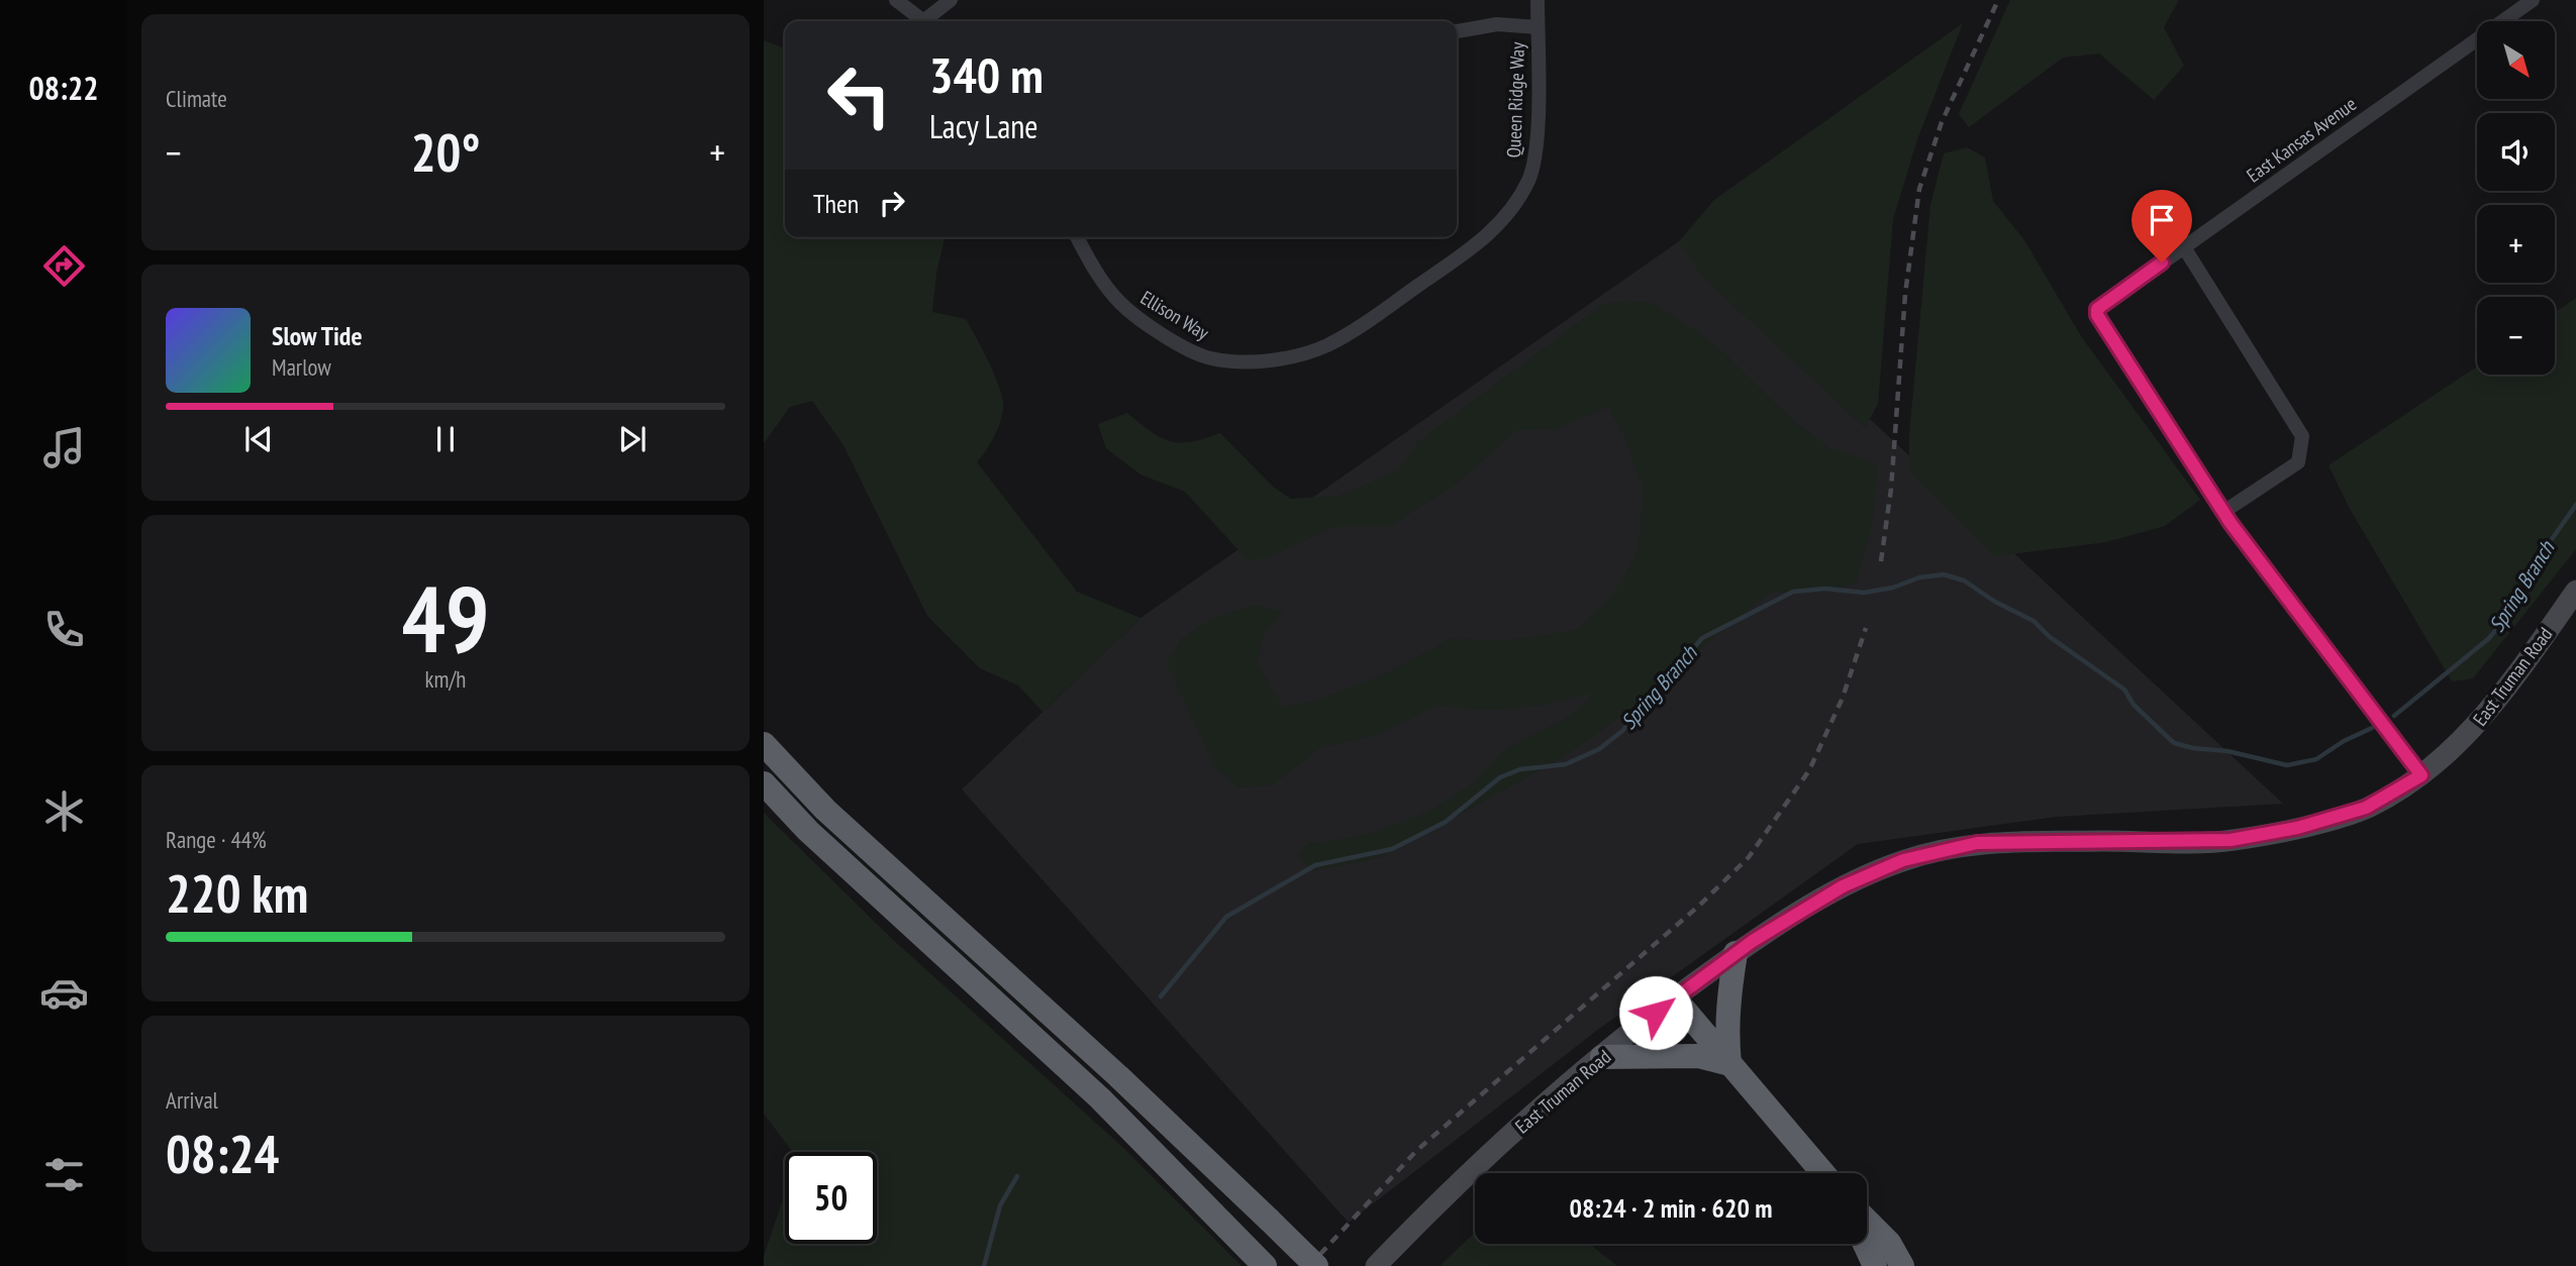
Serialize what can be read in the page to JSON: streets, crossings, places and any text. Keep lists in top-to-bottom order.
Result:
{
  "streets": {
    "main road": ["East Truman Road"],
    "street": ["Queen Ridge Way", "East Kansas Avenue", "Ellison Way"]
  },
  "crossings": [
    ["Queen Ridge Way", "Ellison Way"]
  ],
  "water": ["Spring Branch"],
  "north": "bottom right",
  "page": {
    "tabs": "08:22",
    "tile": [
      "Climate",
      ["49", "km/h"],
      ["Range · 44%", "220 km"],
      ["Arrival", "08:24"]
    ],
    "map_buttons": ["+", "−"],
    "turn": ["340 m", "Lacy Lane"],
    "heat": ["−", "20°", "+"],
    "then": "Then",
    "song": ["Slow Tide", "Marlow"],
    "limit": "50",
    "trip": "08:24 · 2 min · 620 m"
  }
}
